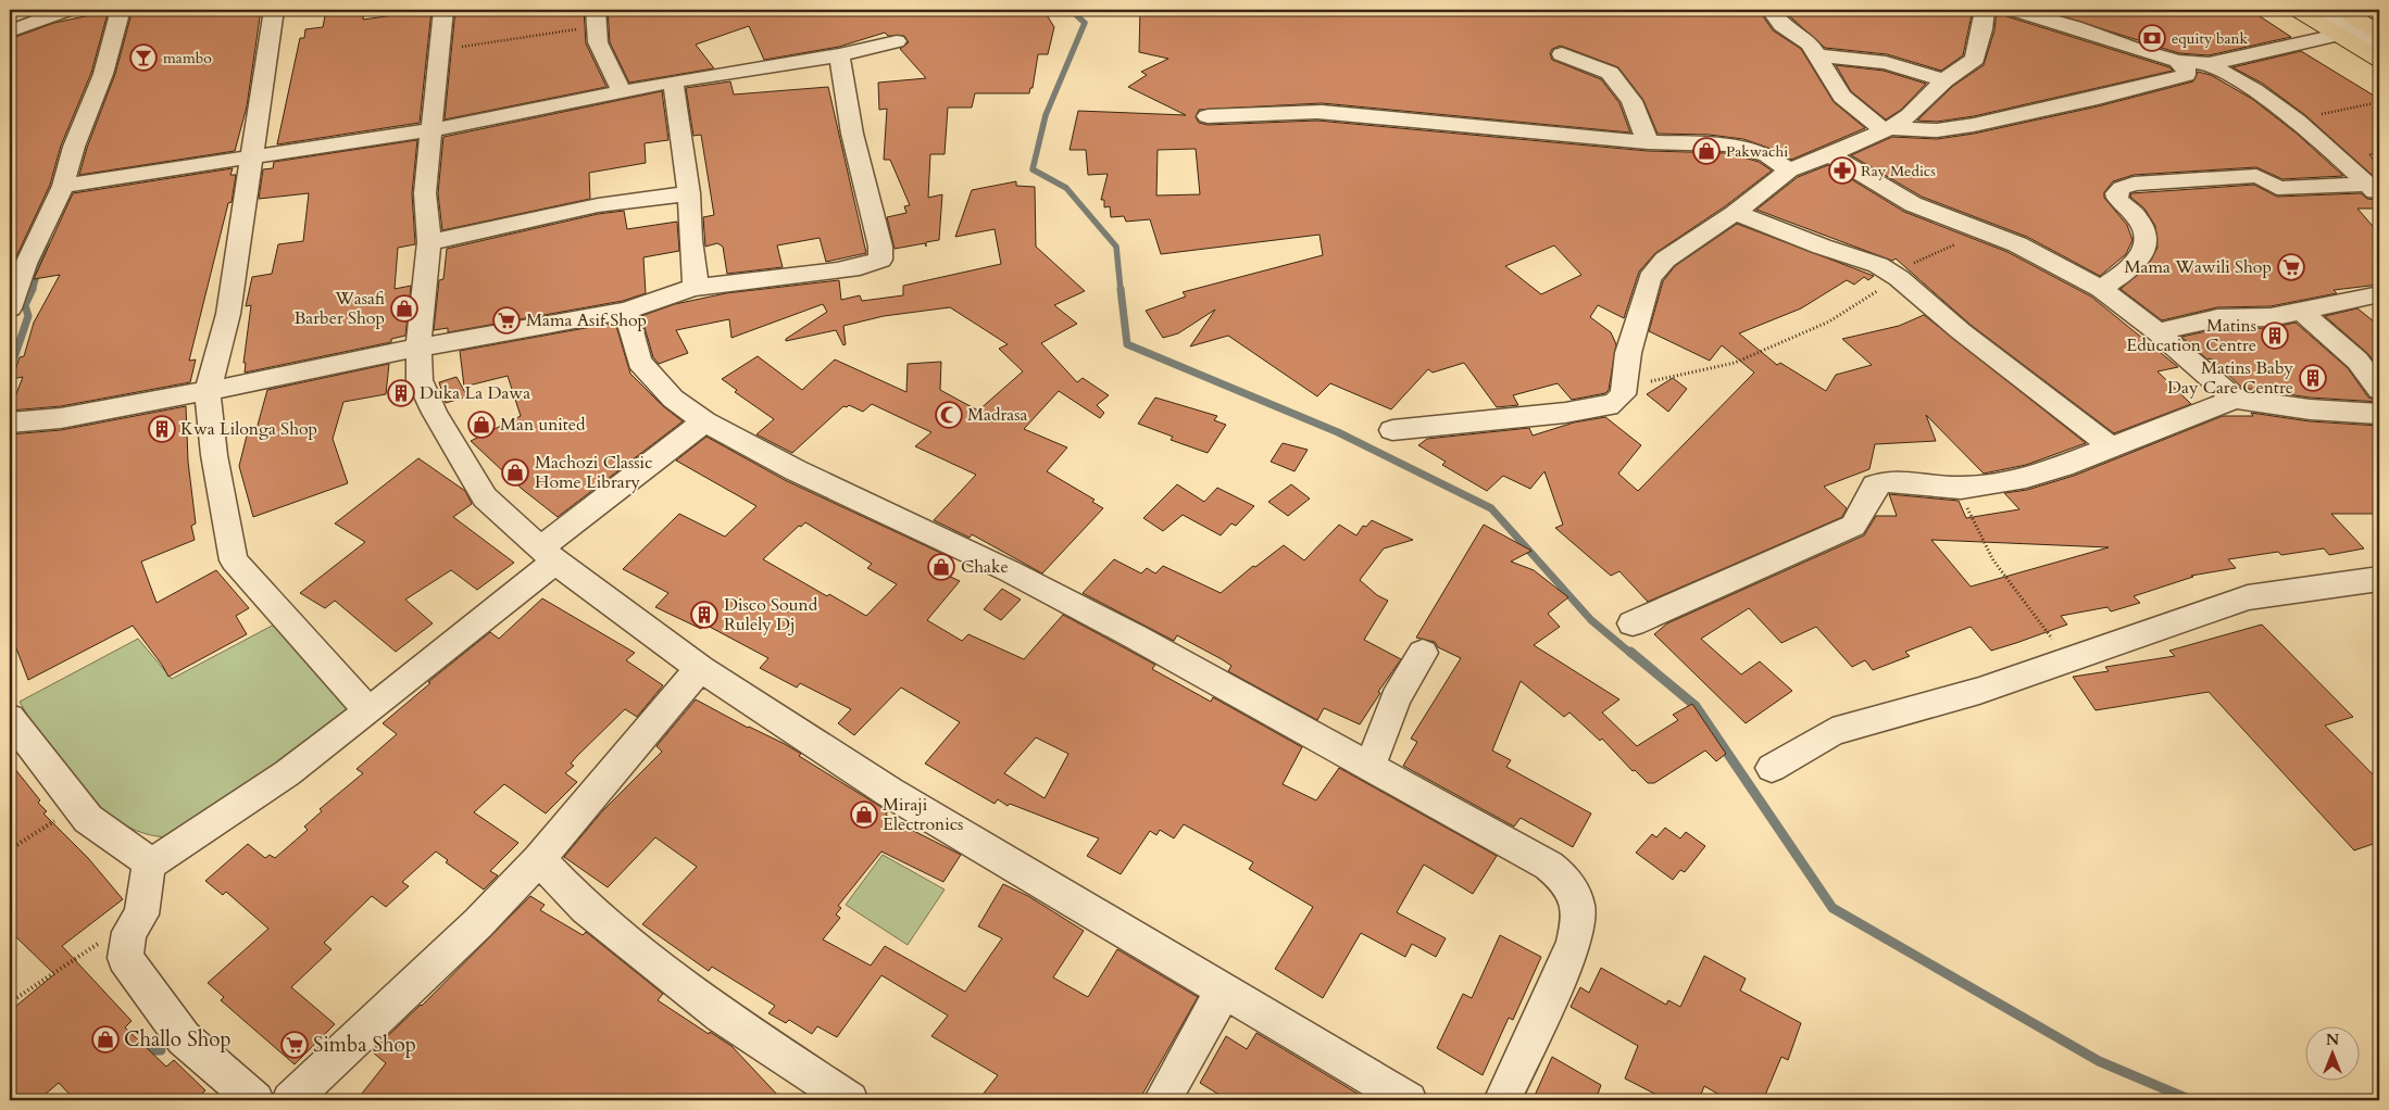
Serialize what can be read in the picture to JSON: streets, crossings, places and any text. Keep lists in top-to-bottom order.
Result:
{
  "places": {
    "bank": ["equity bank"],
    "bar": ["mambo"],
    "shop": [
      "Pakwachi",
      "Wasafi Barber Shop",
      "Man united",
      "Machozi Classic Home Library",
      "Chake",
      "Miraji Electronics",
      "Challo Shop"
    ],
    "pharmacy": ["Ray Medics"],
    "supermarket": ["Mama Wawili Shop", "Mama Asif Shop", "Simba Shop"],
    "building": [
      "Matins Education Centre",
      "Matins Baby Day Care Centre",
      "Duka La Dawa",
      "Kwa Lilonga Shop",
      "Disco Sound Rulely Dj"
    ],
    "mosque": ["Madrasa"]
  },
  "north": "top"
}
